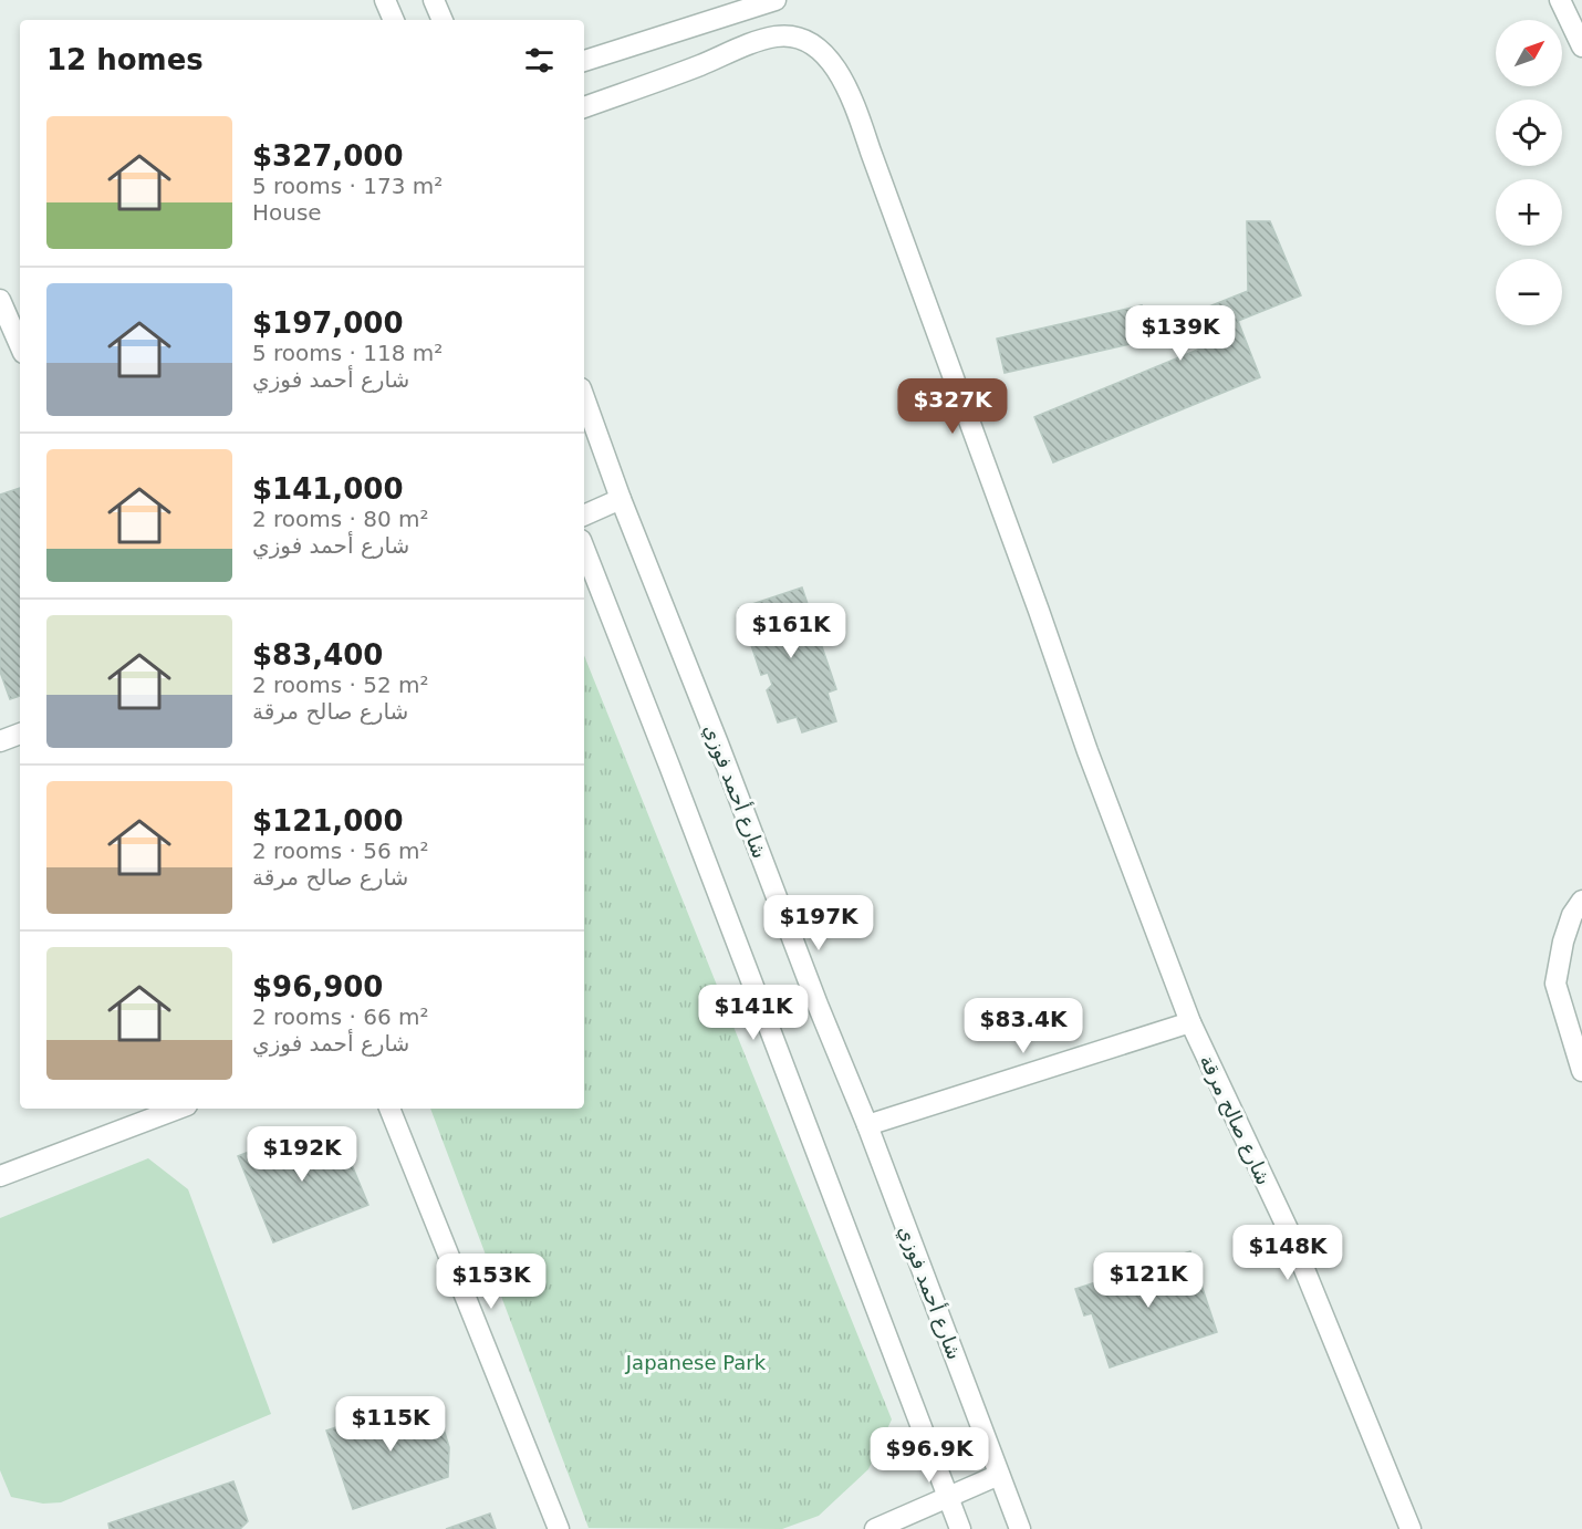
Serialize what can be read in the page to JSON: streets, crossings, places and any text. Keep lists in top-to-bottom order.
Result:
{
  "streets": {
    "street": ["شارع أحمد فوزي", "شارع صالح مرقة"]
  },
  "parks": ["Japanese Park"],
  "north": "top right",
  "page": {
    "map_buttons": ["+", "−"],
    "heading": "12 homes",
    "list": [
      {
        "name": "$327,000",
        "note": "5 rooms · 173 m² · House"
      },
      {
        "name": "$197,000",
        "note": "5 rooms · 118 m² · شارع أحمد فوزي"
      },
      {
        "name": "$141,000",
        "note": "2 rooms · 80 m² · شارع أحمد فوزي"
      },
      {
        "name": "$83,400",
        "note": "2 rooms · 52 m² · شارع صالح مرقة"
      },
      {
        "name": "$121,000",
        "note": "2 rooms · 56 m² · شارع صالح مرقة"
      },
      {
        "name": "$96,900",
        "note": "2 rooms · 66 m² · شارع أحمد فوزي"
      }
    ],
    "price": [
      "$139K",
      "$327K",
      "$161K",
      "$197K",
      "$141K",
      "$83.4K",
      "$192K",
      "$148K",
      "$121K",
      "$153K",
      "$115K",
      "$96.9K"
    ]
  }
}
